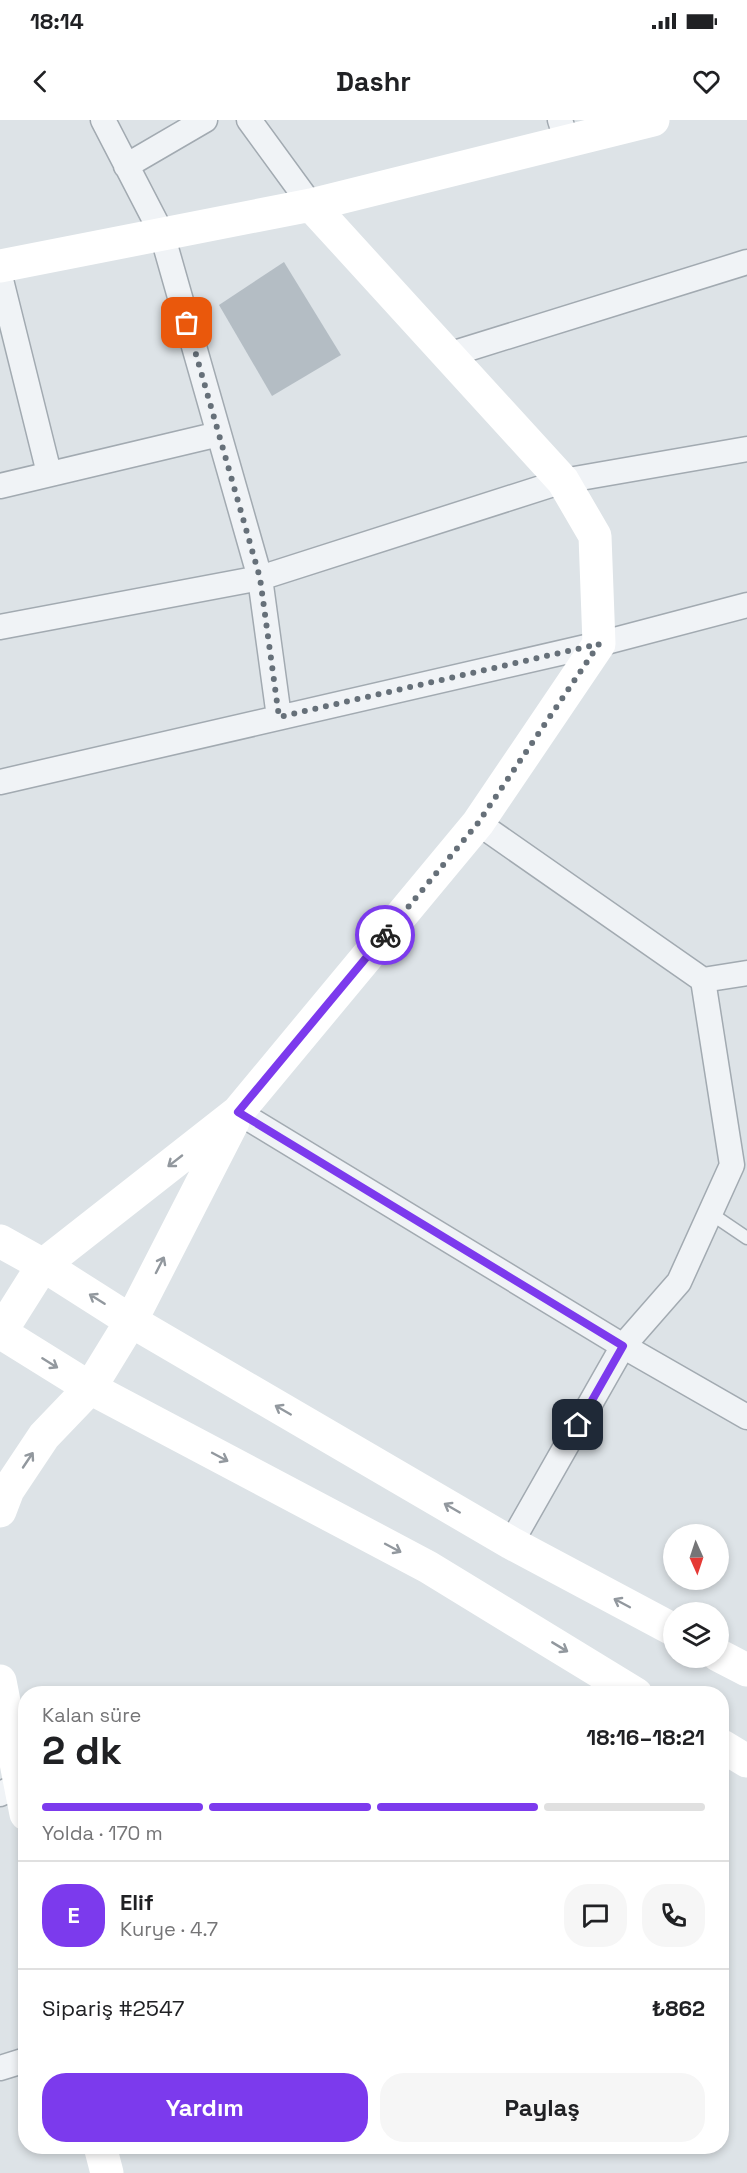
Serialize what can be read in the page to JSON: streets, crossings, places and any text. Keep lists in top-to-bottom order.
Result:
{
  "north": "bottom",
  "page": {
    "status": "18:14",
    "header": "Dashr",
    "heading": ["2 dk", "Kalan süre", "18:16–18:21"],
    "panel": [
      "Elif",
      "Kurye · 4.7",
      "Sipariş #2547",
      "₺862"
    ],
    "bar": "Yolda · 170 m",
    "round": "E",
    "buttons": ["Yardım", "Paylaş"]
  }
}
